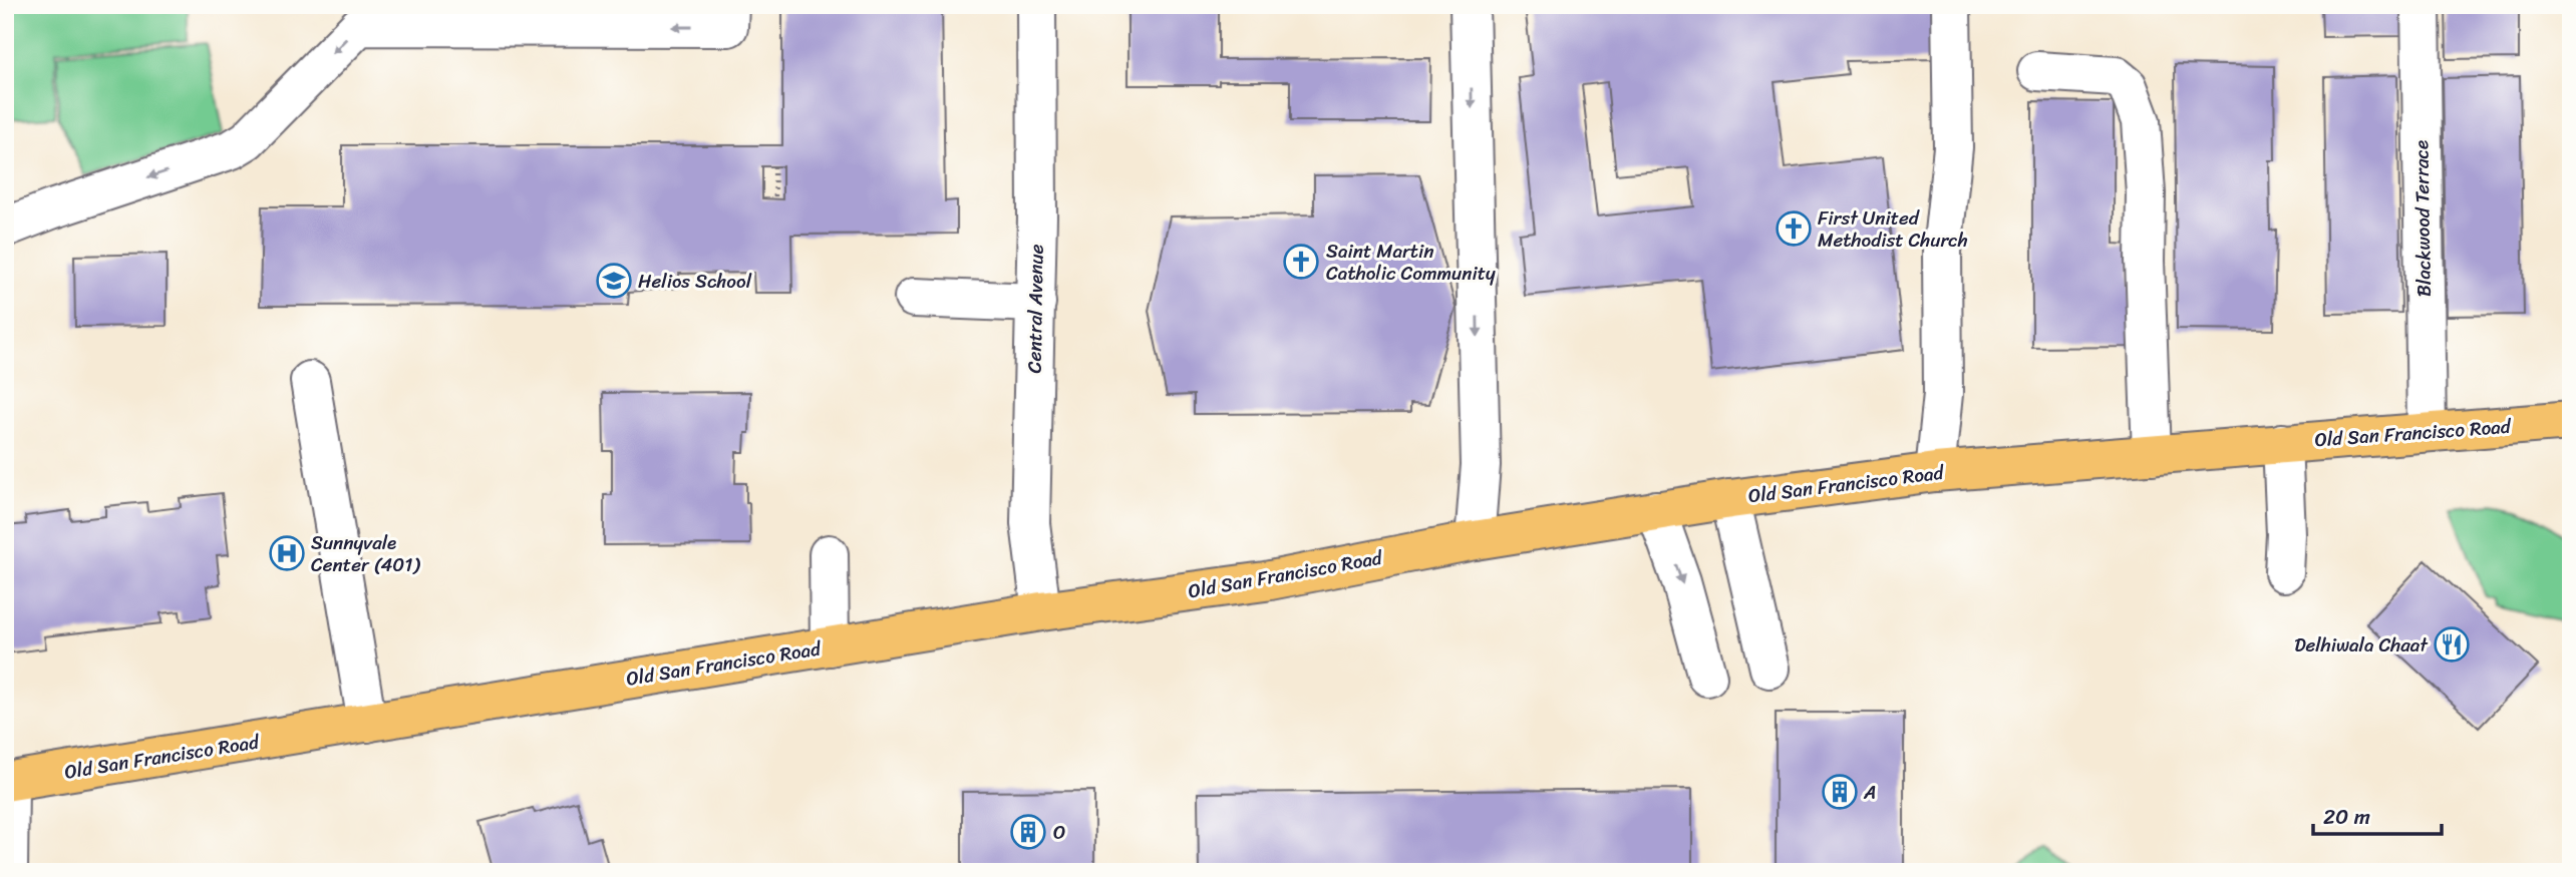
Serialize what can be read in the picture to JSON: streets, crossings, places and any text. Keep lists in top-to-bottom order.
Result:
{
  "streets": {
    "main road": ["Old San Francisco Road"],
    "street": ["Blackwood Terrace", "Central Avenue"]
  },
  "crossings": [
    ["Blackwood Terrace", "Old San Francisco Road"],
    ["Central Avenue", "Old San Francisco Road"]
  ],
  "places": {
    "church": ["First United Methodist Church", "Saint Martin Catholic Community"],
    "school or university": ["Helios School"],
    "hospital": ["Sunnyvale Center (401)"],
    "restaurant": ["Delhiwala Chaat"],
    "building": ["A", "O"]
  },
  "scale_bar": "20 m"
}
